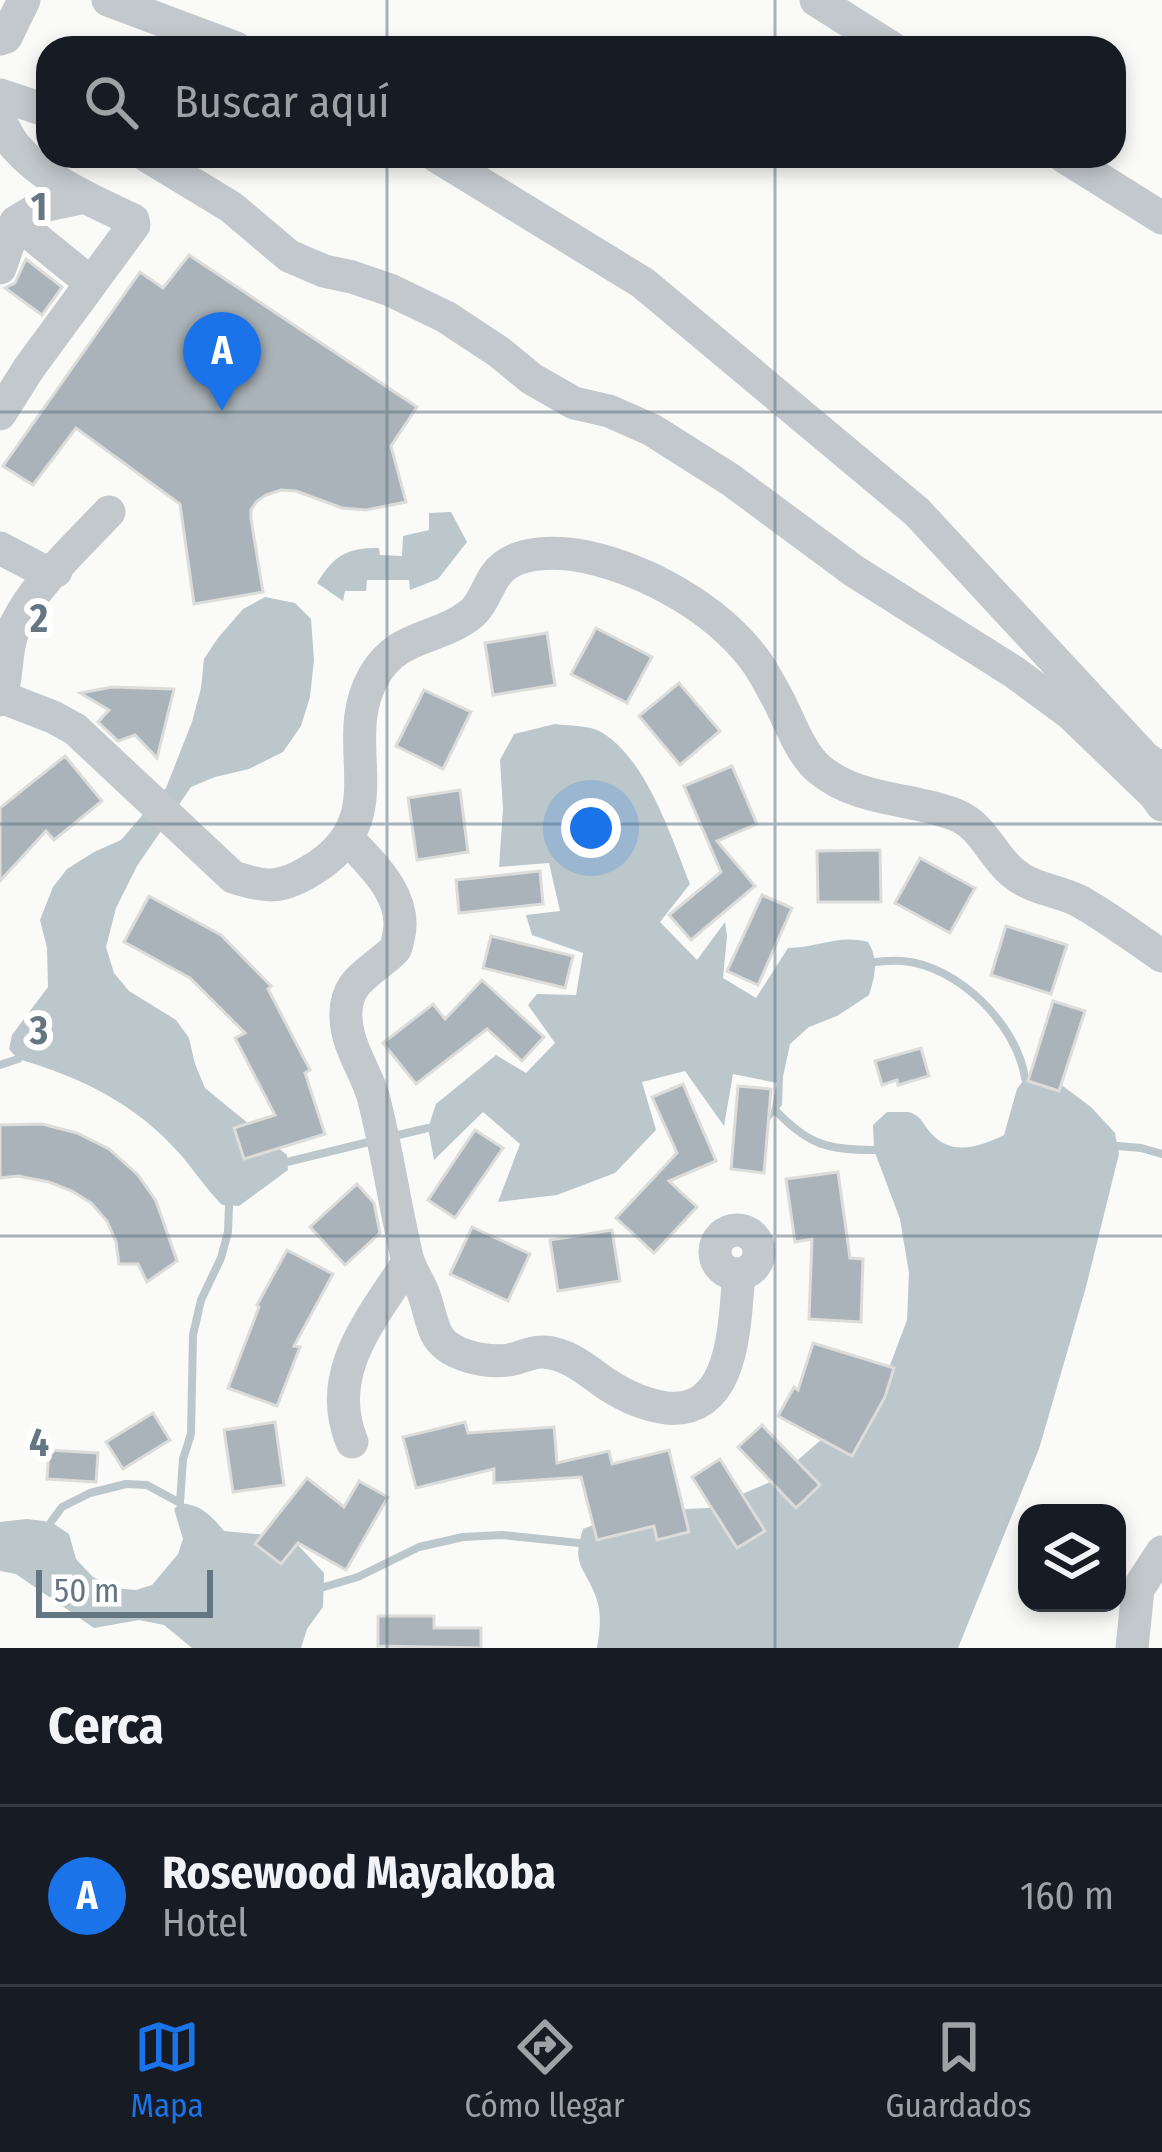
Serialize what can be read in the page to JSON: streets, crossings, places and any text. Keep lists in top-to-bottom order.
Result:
{
  "scale_bar": "50 m",
  "page": {
    "search": "Buscar aquí",
    "pins": "A",
    "scale": "50 m",
    "heading": "Cerca",
    "list": [
      {
        "mark": "A",
        "name": "Rosewood Mayakoba",
        "note": "Hotel",
        "value": "160 m"
      }
    ],
    "nav": ["Mapa", "Cómo llegar", "Guardados"]
  },
  "grid": {
    "rows": [
      "1",
      "2",
      "3",
      "4"
    ]
  }
}
